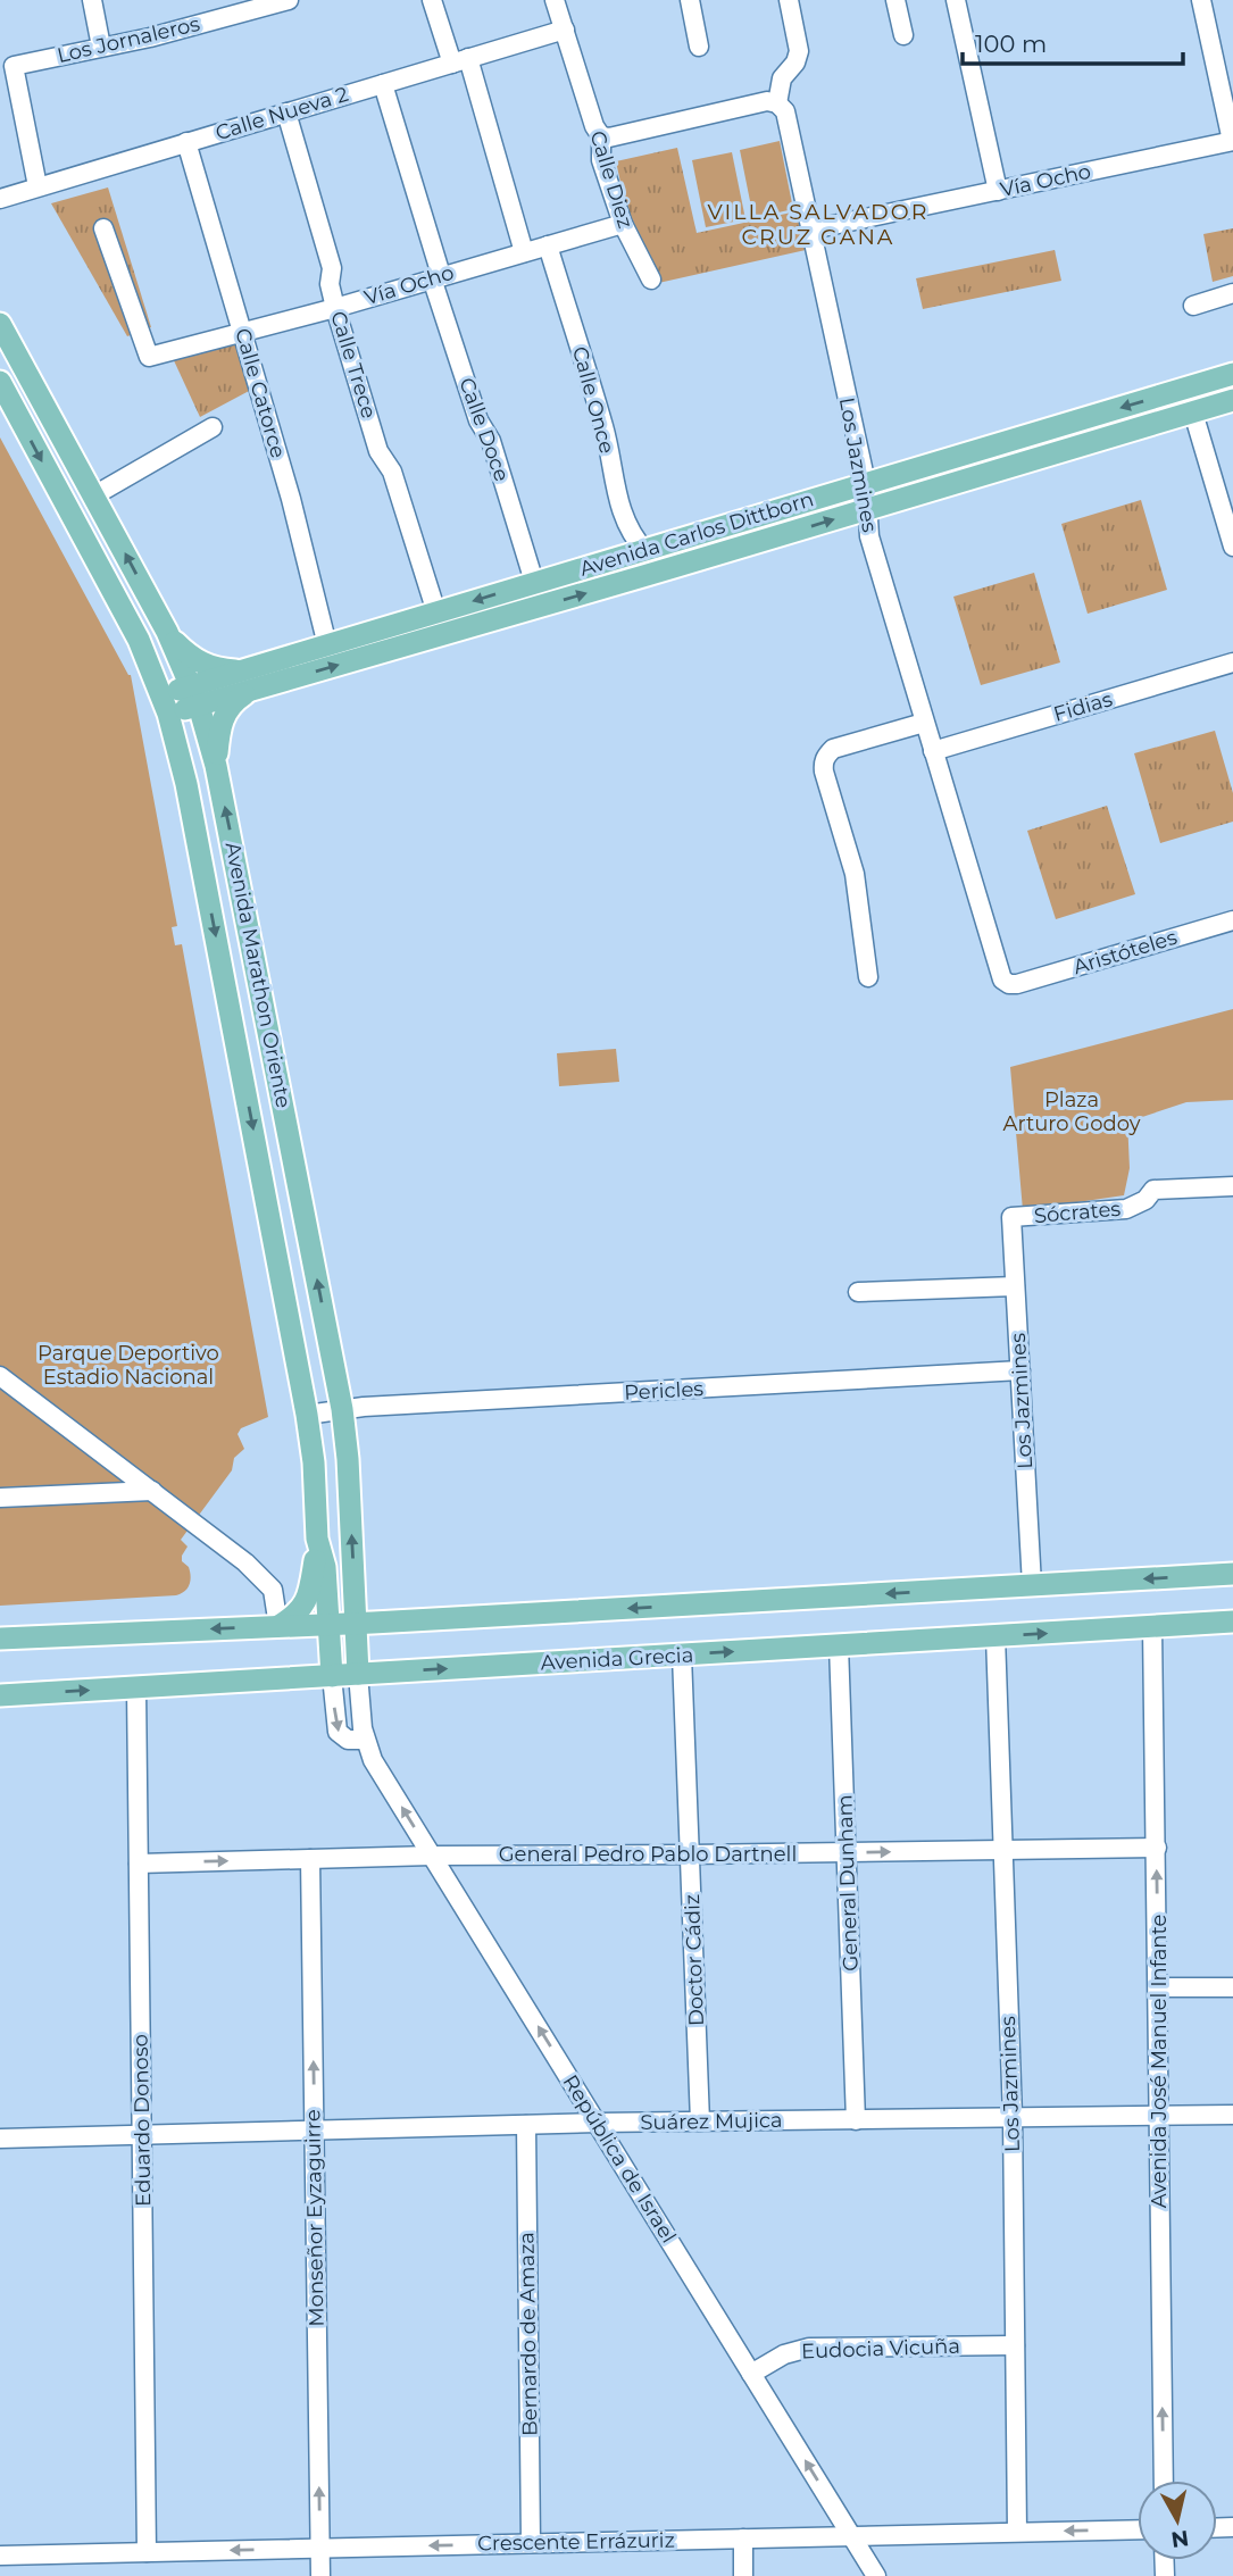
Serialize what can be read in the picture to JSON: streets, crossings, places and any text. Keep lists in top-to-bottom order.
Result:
{
  "streets": {
    "main road": ["Avenida Carlos Dittborn", "Avenida Marathon Oriente", "Avenida Grecia"],
    "street": [
      "Los Jornaleros",
      "Calle Nueva 2",
      "Calle Diez",
      "Vía Ocho",
      "Calle Trece",
      "Calle Catorce",
      "Calle Once",
      "Calle Doce",
      "Los Jazmines",
      "Fidias",
      "Aristóteles",
      "Sócrates",
      "Pericles",
      "General Pedro Pablo Dartnell",
      "General Dunham",
      "Doctor Cádiz",
      "Avenida José Manuel Infante",
      "Eduardo Donoso",
      "Suárez Mujica",
      "República de Israel",
      "Monseñor Eyzaguirre",
      "Bernardo de Amaza",
      "Eudocia Vicuña",
      "Crescente Errázuriz"
    ]
  },
  "crossings": [
    ["Los Jornaleros", "Calle Nueva 2"],
    ["Calle Nueva 2", "Calle Diez"],
    ["Calle Nueva 2", "Calle Trece"],
    ["Calle Nueva 2", "Calle Catorce"],
    ["Calle Nueva 2", "Calle Doce"],
    ["Calle Diez", "Vía Ocho"],
    ["Vía Ocho", "Calle Trece"],
    ["Vía Ocho", "Calle Catorce"],
    ["Vía Ocho", "Calle Once"],
    ["Vía Ocho", "Calle Doce"],
    ["Vía Ocho", "Los Jazmines"],
    ["Calle Trece", "Avenida Carlos Dittborn"],
    ["Calle Catorce", "Avenida Carlos Dittborn"],
    ["Calle Once", "Avenida Carlos Dittborn"],
    ["Calle Doce", "Avenida Carlos Dittborn"],
    ["Los Jazmines", "Avenida Carlos Dittborn"],
    ["Los Jazmines", "Fidias"],
    ["Los Jazmines", "Aristóteles"],
    ["Los Jazmines", "Sócrates"],
    ["Los Jazmines", "Pericles"],
    ["Los Jazmines", "Avenida Grecia"],
    ["Los Jazmines", "General Pedro Pablo Dartnell"],
    ["Los Jazmines", "Suárez Mujica"],
    ["Los Jazmines", "Eudocia Vicuña"],
    ["Los Jazmines", "Crescente Errázuriz"],
    ["Avenida Carlos Dittborn", "Avenida Marathon Oriente"],
    ["Avenida Marathon Oriente", "Pericles"],
    ["Avenida Marathon Oriente", "Avenida Grecia"],
    ["Avenida Marathon Oriente", "República de Israel"],
    ["Avenida Grecia", "General Dunham"],
    ["Avenida Grecia", "Doctor Cádiz"],
    ["Avenida Grecia", "Avenida José Manuel Infante"],
    ["Avenida Grecia", "Eduardo Donoso"],
    ["Avenida Grecia", "República de Israel"],
    ["General Pedro Pablo Dartnell", "General Dunham"],
    ["General Pedro Pablo Dartnell", "Doctor Cádiz"],
    ["General Pedro Pablo Dartnell", "Avenida José Manuel Infante"],
    ["General Pedro Pablo Dartnell", "Eduardo Donoso"],
    ["General Pedro Pablo Dartnell", "República de Israel"],
    ["General Pedro Pablo Dartnell", "Monseñor Eyzaguirre"],
    ["General Dunham", "Suárez Mujica"],
    ["Doctor Cádiz", "Suárez Mujica"],
    ["Avenida José Manuel Infante", "Suárez Mujica"],
    ["Eduardo Donoso", "Suárez Mujica"],
    ["Eduardo Donoso", "Crescente Errázuriz"],
    ["Suárez Mujica", "República de Israel"],
    ["Suárez Mujica", "Monseñor Eyzaguirre"],
    ["Suárez Mujica", "Bernardo de Amaza"],
    ["República de Israel", "Eudocia Vicuña"],
    ["República de Israel", "Crescente Errázuriz"],
    ["Monseñor Eyzaguirre", "Crescente Errázuriz"],
    ["Bernardo de Amaza", "Crescente Errázuriz"]
  ],
  "one_way": [
    "Avenida José Manuel Infante",
    "República de Israel",
    "Monseñor Eyzaguirre",
    "Crescente Errázuriz"
  ],
  "districts": ["VILLA SALVADOR CRUZ GANA"],
  "parks": ["Plaza Arturo Godoy", "Parque Deportivo Estadio Nacional"],
  "scale_bar": "100 m",
  "north": "bottom"
}
